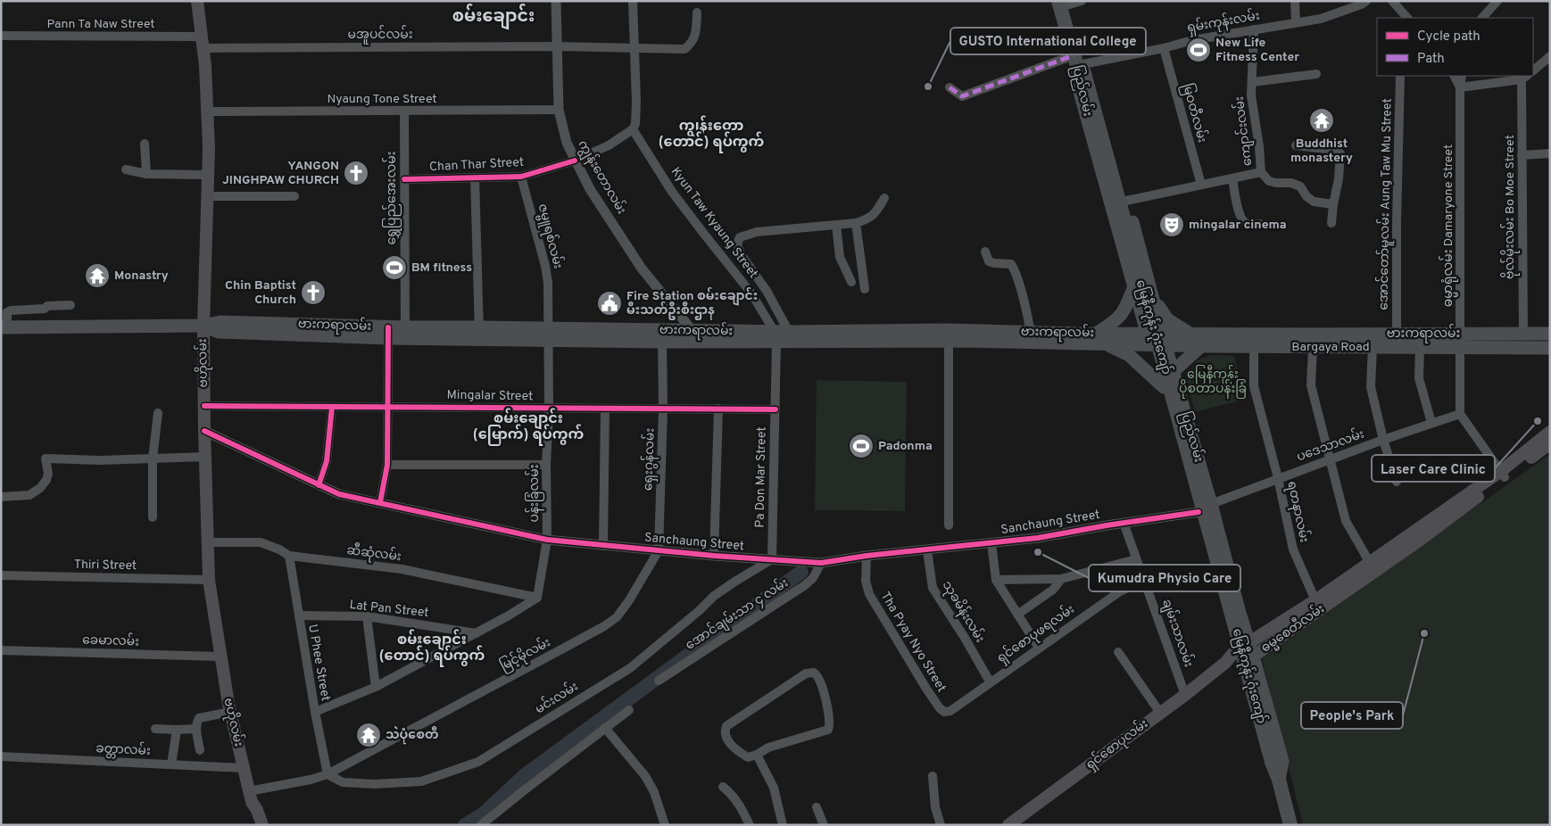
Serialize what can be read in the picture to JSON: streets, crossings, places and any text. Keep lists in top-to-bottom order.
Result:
{
  "streets": {
    "highway": ["ပြည်လမ်း", "မြေနီကုန်း ဂုံးကျော်"],
    "main road": [
      "ဗားကရာလမ်း",
      "Bargaya Road",
      "ဗဟိုလမ်း",
      "ဓမ္မစေတီလမ်း",
      "ရှင်စောပုလမ်း"
    ],
    "street": [
      "ရှမ်းကုန်းလမ်း",
      "Pann Ta Naw Street",
      "မအူပင်လမ်း",
      "Nyaung Tone Street",
      "မြဝတီလမ်း",
      "ကျောင်းလမ်း",
      "Chan Thar Street",
      "ကျွန်းတောလမ်း",
      "ရွှေပြည်အေးလမ်း",
      "အောင်တော်မူလမ်း Aung Taw Mu Street",
      "ဗိုလ်မိုးလမ်း Bo Moe Street",
      "Kyun Taw Kyaung Street",
      "ဓမ္မာရုံလမ်း Damaryone Street",
      "ဇမ္ဗူရစ်လမ်း",
      "Mingalar Street",
      "ပဒေသာလမ်း",
      "ရှေးဂွန်လမ်း",
      "Pa Don Mar Street",
      "ပန်းခြံလမ်း",
      "ရတနာလမ်း",
      "Sanchaung Street",
      "ဆီဆုံလမ်း",
      "Thiri Street",
      "Lat Pan Street",
      "သုခမိန်းလမ်း",
      "အောင်ချမ်းသာ ၄ လမ်း",
      "ချမ်းသာလမ်း",
      "ရှင်စောပုဖရလမ်း",
      "ခေမာလမ်း",
      "Tha Pyay Nyo Street",
      "မြင့်မိုလမ်း",
      "U Phee Street",
      "မင်းလမ်း",
      "ခတ္တာလမ်း"
    ]
  },
  "crossings": [
    ["ရှမ်းကုန်းလမ်း", "ပြည်လမ်း"],
    ["ရှမ်းကုန်းလမ်း", "မြဝတီလမ်း"],
    ["ရှမ်းကုန်းလမ်း", "ကျောင်းလမ်း"],
    ["ရှမ်းကုန်းလမ်း", "မြေနီကုန်း ဂုံးကျော်"],
    ["Pann Ta Naw Street", "မအူပင်လမ်း"],
    ["Pann Ta Naw Street", "ဗဟိုလမ်း"],
    ["မအူပင်လမ်း", "ကျွန်းတောလမ်း"],
    ["မအူပင်လမ်း", "ဗဟိုလမ်း"],
    ["ပြည်လမ်း", "ကျောင်းလမ်း"],
    ["ပြည်လမ်း", "ဗားကရာလမ်း"],
    ["ပြည်လမ်း", "မြေနီကုန်း ဂုံးကျော်"],
    ["ပြည်လမ်း", "ပဒေသာလမ်း"],
    ["ပြည်လမ်း", "Sanchaung Street"],
    ["ပြည်လမ်း", "ဓမ္မစေတီလမ်း"],
    ["ပြည်လမ်း", "ရှင်စောပုလမ်း"],
    ["Nyaung Tone Street", "ကျွန်းတောလမ်း"],
    ["Nyaung Tone Street", "ရွှေပြည်အေးလမ်း"],
    ["Nyaung Tone Street", "ဗဟိုလမ်း"],
    ["မြဝတီလမ်း", "ကျောင်းလမ်း"],
    ["Chan Thar Street", "ကျွန်းတောလမ်း"],
    ["Chan Thar Street", "ရွှေပြည်အေးလမ်း"],
    ["Chan Thar Street", "Kyun Taw Kyaung Street"],
    ["Chan Thar Street", "ဇမ္ဗူရစ်လမ်း"],
    ["ကျွန်းတောလမ်း", "ဗားကရာလမ်း"],
    ["ရွှေပြည်အေးလမ်း", "ဗားကရာလမ်း"],
    ["အောင်တော်မူလမ်း Aung Taw Mu Street", "ဗားကရာလမ်း"],
    ["ဗိုလ်မိုးလမ်း Bo Moe Street", "ဗားကရာလမ်း"],
    ["Kyun Taw Kyaung Street", "ဗားကရာလမ်း"],
    ["Kyun Taw Kyaung Street", "Pa Don Mar Street"],
    ["ဓမ္မာရုံလမ်း Damaryone Street", "ဗားကရာလမ်း"],
    ["ဓမ္မာရုံလမ်း Damaryone Street", "Bargaya Road"],
    ["ဓမ္မာရုံလမ်း Damaryone Street", "ပဒေသာလမ်း"],
    ["ဇမ္ဗူရစ်လမ်း", "ဗားကရာလမ်း"],
    ["ဇမ္ဗူရစ်လမ်း", "ပန်းခြံလမ်း"],
    ["ဗားကရာလမ်း", "Bargaya Road"],
    ["ဗားကရာလမ်း", "ဗဟိုလမ်း"],
    ["ဗားကရာလမ်း", "ရှေးဂွန်လမ်း"],
    ["ဗားကရာလမ်း", "Pa Don Mar Street"],
    ["ဗားကရာလမ်း", "ပန်းခြံလမ်း"],
    ["Bargaya Road", "ရတနာလမ်း"],
    ["ဗဟိုလမ်း", "Mingalar Street"],
    ["ဗဟိုလမ်း", "Sanchaung Street"],
    ["ဗဟိုလမ်း", "ဆီဆုံလမ်း"],
    ["ဗဟိုလမ်း", "Thiri Street"],
    ["ဗဟိုလမ်း", "ခေမာလမ်း"],
    ["ဗဟိုလမ်း", "မြင့်မိုလမ်း"],
    ["ဗဟိုလမ်း", "ခတ္တာလမ်း"],
    ["Mingalar Street", "ရှေးဂွန်လမ်း"],
    ["Mingalar Street", "Pa Don Mar Street"],
    ["Mingalar Street", "ပန်းခြံလမ်း"],
    ["ပဒေသာလမ်း", "ရတနာလမ်း"],
    ["ရှေးဂွန်လမ်း", "Sanchaung Street"],
    ["ရှေးဂွန်လမ်း", "မြင့်မိုလမ်း"],
    ["Pa Don Mar Street", "Sanchaung Street"],
    ["Pa Don Mar Street", "မင်းလမ်း"],
    ["ပန်းခြံလမ်း", "Sanchaung Street"],
    ["ပန်းခြံလမ်း", "ဆီဆုံလမ်း"],
    ["ရတနာလမ်း", "ဓမ္မစေတီလမ်း"],
    ["Sanchaung Street", "သုခမိန်းလမ်း"],
    ["Sanchaung Street", "အောင်ချမ်းသာ ၄ လမ်း"],
    ["Sanchaung Street", "ချမ်းသာလမ်း"],
    ["Sanchaung Street", "Tha Pyay Nyo Street"],
    ["Sanchaung Street", "မြင့်မိုလမ်း"],
    ["Sanchaung Street", "မင်းလမ်း"],
    ["ဆီဆုံလမ်း", "U Phee Street"],
    ["Lat Pan Street", "U Phee Street"],
    ["သုခမိန်းလမ်း", "ရှင်စောပုဖရလမ်း"],
    ["ဓမ္မစေတီလမ်း", "ရှင်စောပုလမ်း"],
    ["ချမ်းသာလမ်း", "ရှင်စောပုဖရလမ်း"],
    ["ချမ်းသာလမ်း", "ရှင်စောပုလမ်း"],
    ["ရှင်စောပုဖရလမ်း", "Tha Pyay Nyo Street"],
    ["မြင့်မိုလမ်း", "U Phee Street"],
    ["မြင့်မိုလမ်း", "မင်းလမ်း"],
    ["U Phee Street", "မင်းလမ်း"]
  ],
  "districts": [
    "စမ်းချောင်း",
    "ကျွန်းတော (တောင်) ရပ်ကွက်",
    "စမ်းချောင်း (မြောက်) ရပ်ကွက်",
    "စမ်းချောင်း (တောင်) ရပ်ကွက်"
  ],
  "parks": ["မြေနီကုန်း ပိုစတာပန်းခြံ"],
  "places": {
    "sports": ["New Life Fitness Center", "BM fitness", "Padonma"],
    "other": [
      "GUSTO International College",
      "Laser Care Clinic",
      "Kumudra Physio Care",
      "People's Park"
    ],
    "temple": ["Buddhist monastery", "Monastry", "သဲပုံစေတီ"],
    "church": ["YANGON JINGHPAW CHURCH", "Chin Baptist Church"],
    "theatre": ["mingalar cinema"],
    "public building": ["Fire Station စမ်းချောင်း မီးသတ်ဦးစီးဌာန"]
  },
  "legend": ["Cycle path", "Path"]
}
